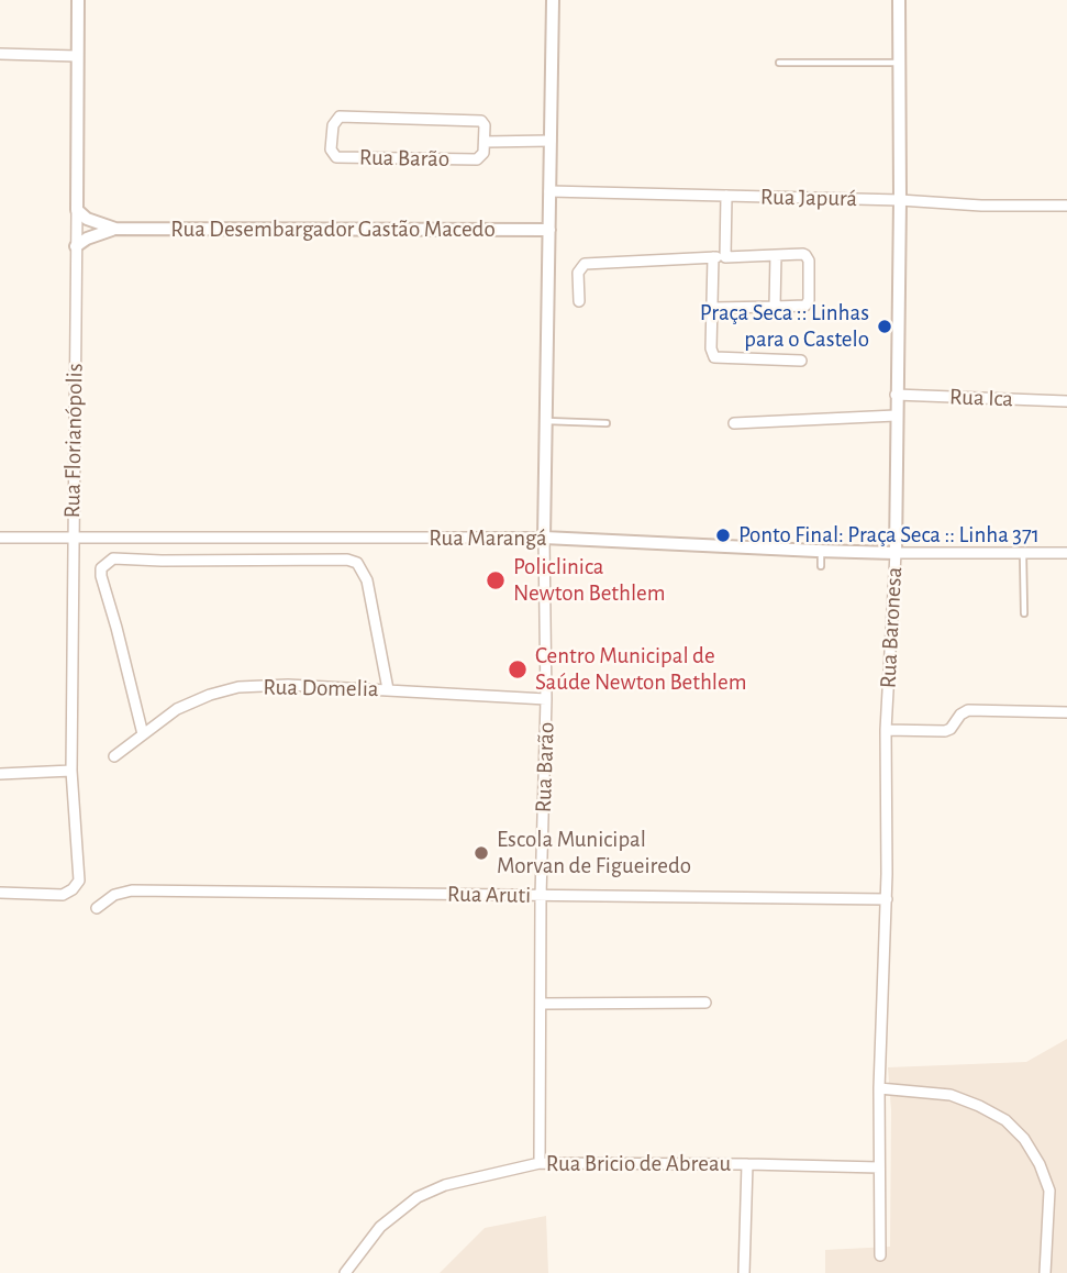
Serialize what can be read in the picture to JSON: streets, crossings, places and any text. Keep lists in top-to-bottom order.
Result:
{
  "streets": {
    "street": [
      "Rua Barão",
      "Rua Japurá",
      "Rua Desembargador Gastão Macedo",
      "Rua Ica",
      "Rua Florianópolis",
      "Rua Marangá",
      "Rua Baronesa",
      "Rua Domelia",
      "Rua Aruti",
      "Rua Bricio de Abreau"
    ]
  },
  "crossings": [
    ["Rua Barão", "Rua Japurá"],
    ["Rua Barão", "Rua Desembargador Gastão Macedo"],
    ["Rua Barão", "Rua Marangá"],
    ["Rua Barão", "Rua Domelia"],
    ["Rua Barão", "Rua Aruti"],
    ["Rua Barão", "Rua Bricio de Abreau"],
    ["Rua Japurá", "Rua Baronesa"],
    ["Rua Desembargador Gastão Macedo", "Rua Florianópolis"],
    ["Rua Ica", "Rua Baronesa"],
    ["Rua Florianópolis", "Rua Marangá"],
    ["Rua Marangá", "Rua Baronesa"],
    ["Rua Baronesa", "Rua Aruti"],
    ["Rua Baronesa", "Rua Bricio de Abreau"]
  ],
  "places": [
    "Praça Seca :: Linhas para o Castelo",
    "Ponto Final: Praça Seca :: Linha 371",
    "Policlinica Newton Bethlem",
    "Centro Municipal de Saúde Newton Bethlem",
    "Escola Municipal Morvan de Figueiredo"
  ]
}
